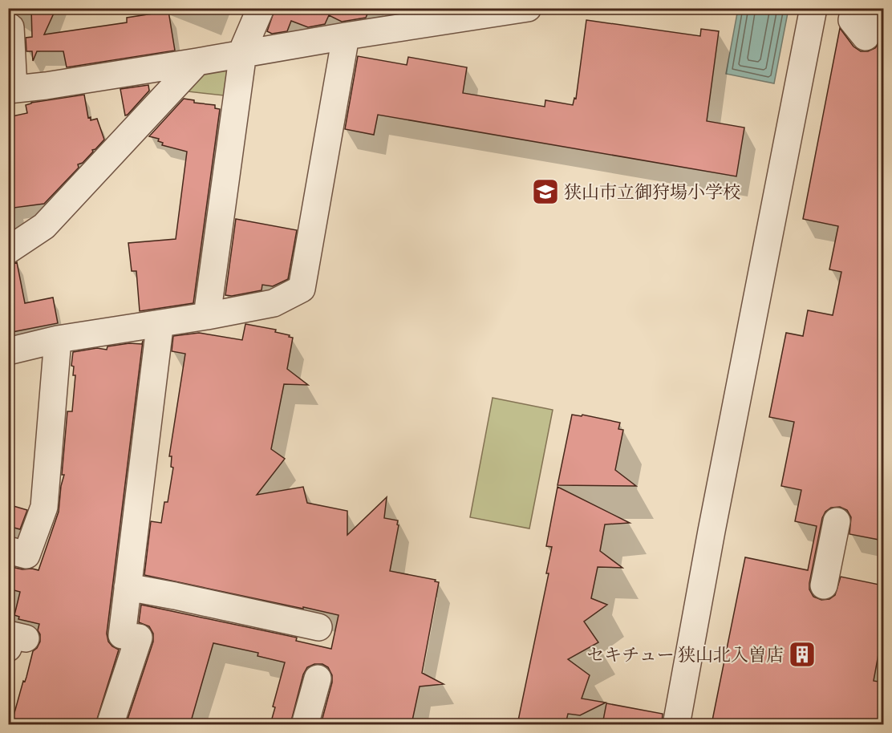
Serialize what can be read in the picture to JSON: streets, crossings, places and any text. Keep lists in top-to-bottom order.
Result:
{
  "places": {
    "school or university": ["狭山市立御狩場小学校"],
    "building": ["セキチュー 狭山北入曽店"]
  }
}
